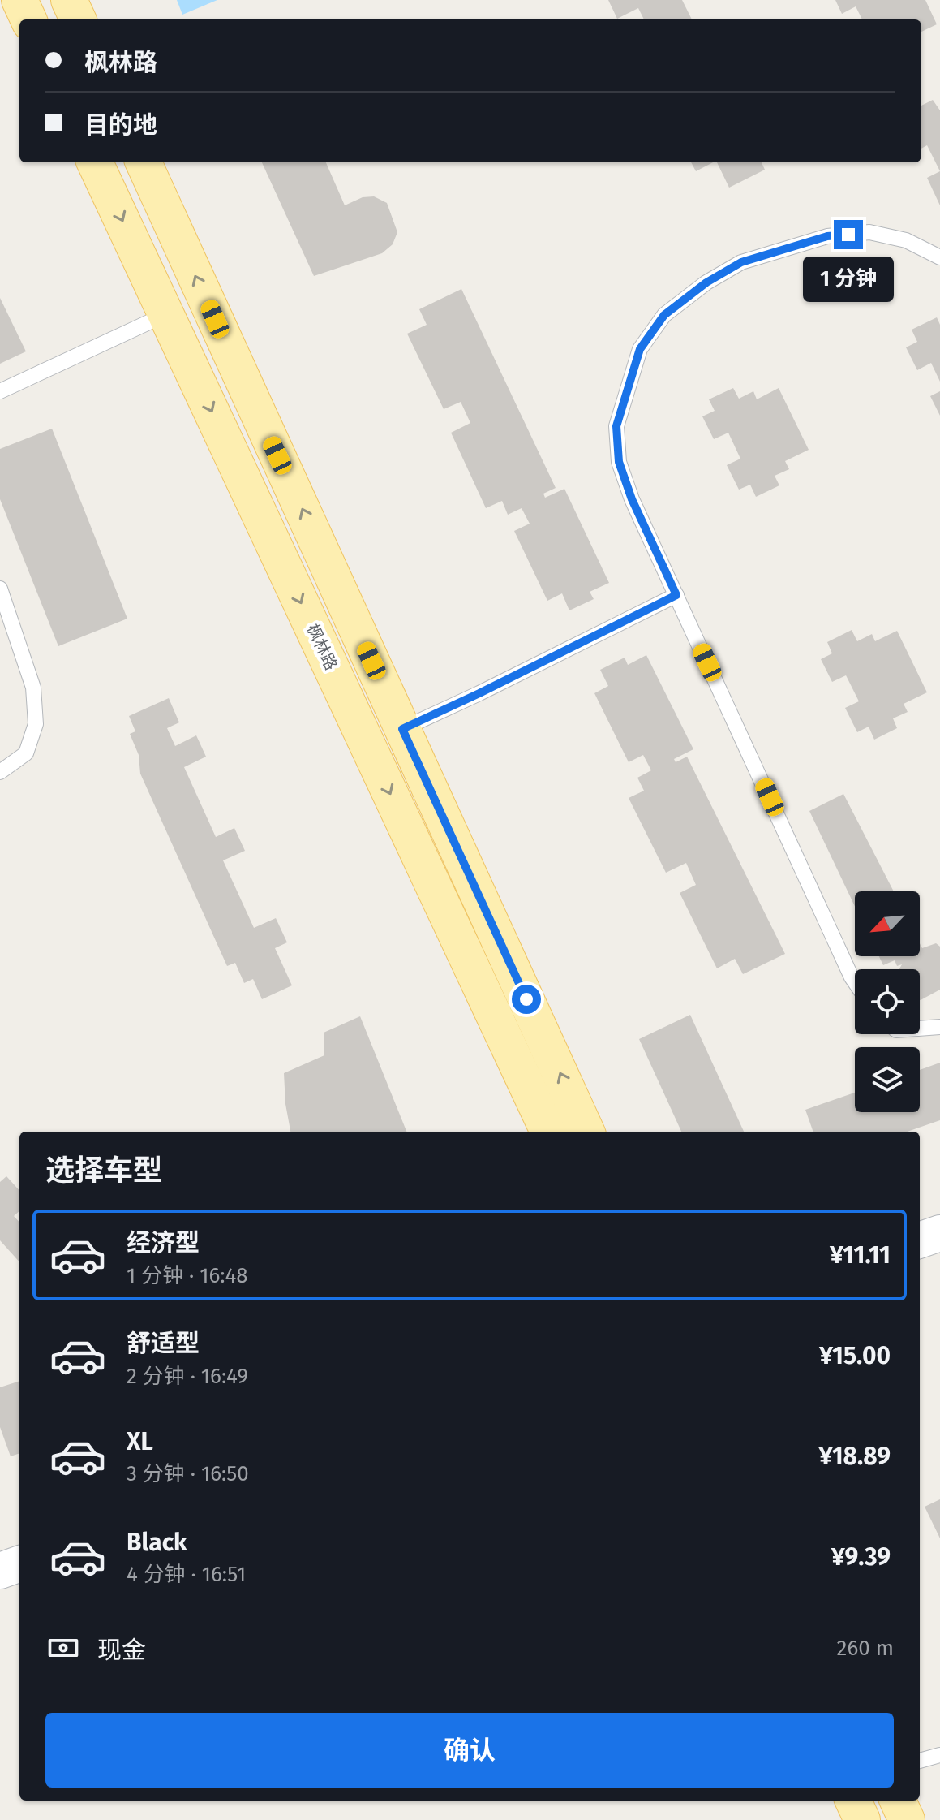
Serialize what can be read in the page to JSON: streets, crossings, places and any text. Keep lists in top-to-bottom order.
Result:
{
  "streets": {
    "main road": ["枫林路"]
  },
  "north": "bottom left",
  "page": {
    "banner": ["枫林路", "目的地"],
    "bubble": "1 分钟",
    "heading": "选择车型",
    "list": [
      {
        "name": "经济型",
        "note": "1 分钟 · 16:48",
        "value": "¥11.11"
      },
      {
        "name": "舒适型",
        "note": "2 分钟 · 16:49",
        "value": "¥15.00"
      },
      {
        "name": "XL",
        "note": "3 分钟 · 16:50",
        "value": "¥18.89"
      },
      {
        "name": "Black",
        "note": "4 分钟 · 16:51",
        "value": "¥9.39"
      }
    ],
    "pay": ["现金", "260 m"],
    "buttons": "确认"
  }
}
